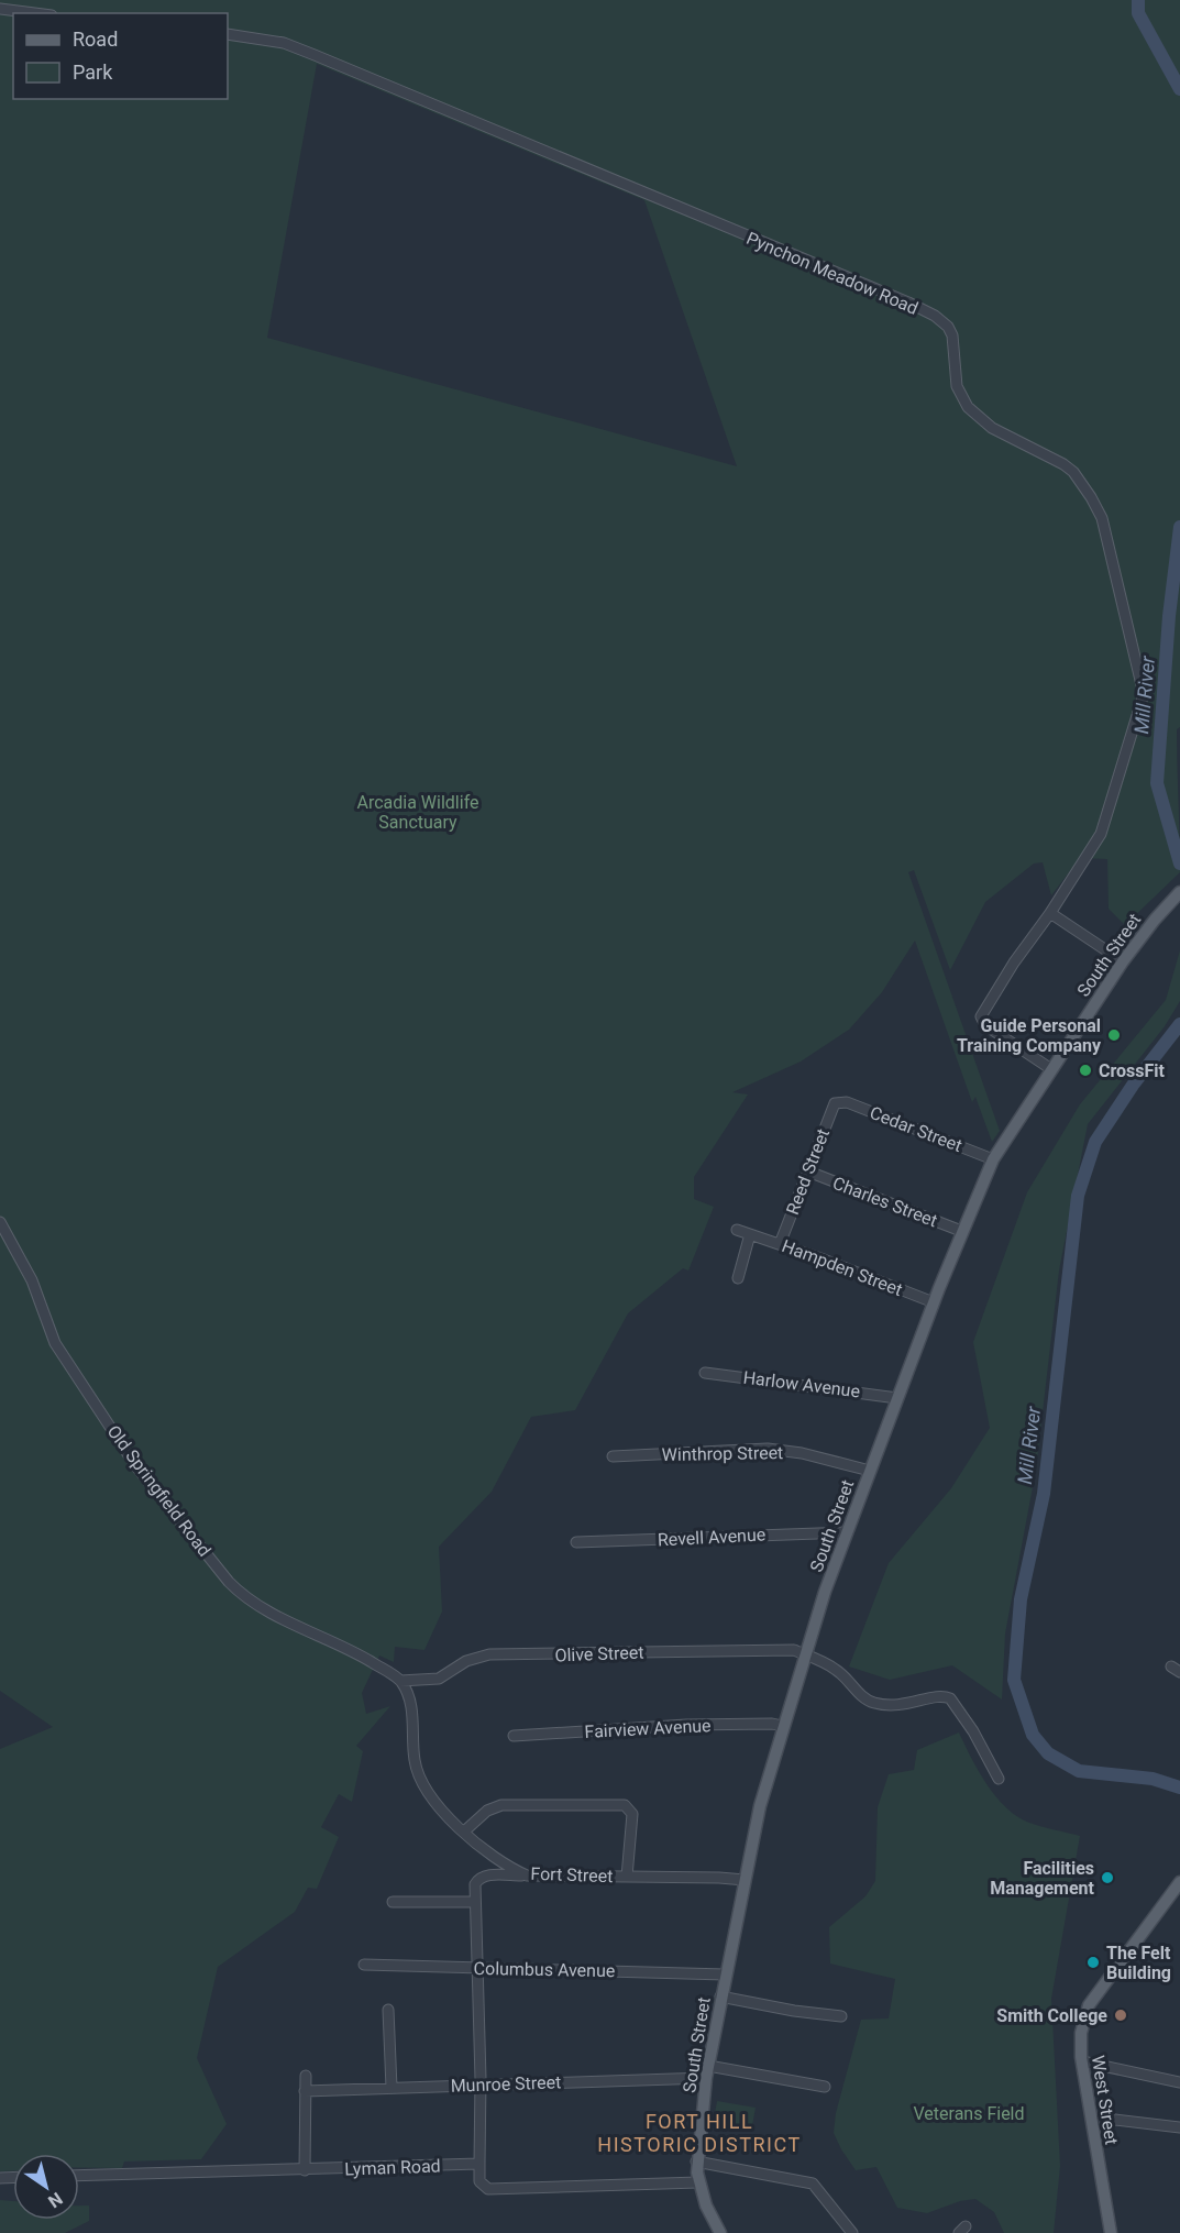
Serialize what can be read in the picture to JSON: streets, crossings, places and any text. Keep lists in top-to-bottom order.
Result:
{
  "streets": {
    "main road": ["South Street", "West Street"],
    "street": [
      "Pynchon Meadow Road",
      "Cedar Street",
      "Reed Street",
      "Charles Street",
      "Hampden Street",
      "Harlow Avenue",
      "Winthrop Street",
      "Old Springfield Road",
      "Revell Avenue",
      "Olive Street",
      "Fairview Avenue",
      "Fort Street",
      "Columbus Avenue",
      "Munroe Street",
      "Lyman Road"
    ]
  },
  "crossings": [
    ["South Street", "Cedar Street"],
    ["South Street", "Charles Street"],
    ["South Street", "Hampden Street"],
    ["South Street", "Harlow Avenue"],
    ["South Street", "Winthrop Street"],
    ["South Street", "Revell Avenue"],
    ["South Street", "Olive Street"],
    ["South Street", "Fairview Avenue"],
    ["South Street", "Fort Street"],
    ["South Street", "Columbus Avenue"],
    ["South Street", "Munroe Street"],
    ["Cedar Street", "Reed Street"],
    ["Reed Street", "Charles Street"],
    ["Reed Street", "Hampden Street"],
    ["Old Springfield Road", "Olive Street"],
    ["Old Springfield Road", "Fort Street"],
    ["Olive Street", "Fort Street"]
  ],
  "districts": ["FORT HILL HISTORIC DISTRICT"],
  "water": ["Mill River"],
  "parks": ["Arcadia Wildlife Sanctuary", "Veterans Field"],
  "places": [
    "Guide Personal Training Company",
    "CrossFit",
    "Facilities Management",
    "The Felt Building",
    "Smith College"
  ],
  "legend": ["Road", "Park"],
  "north": "bottom right"
}
